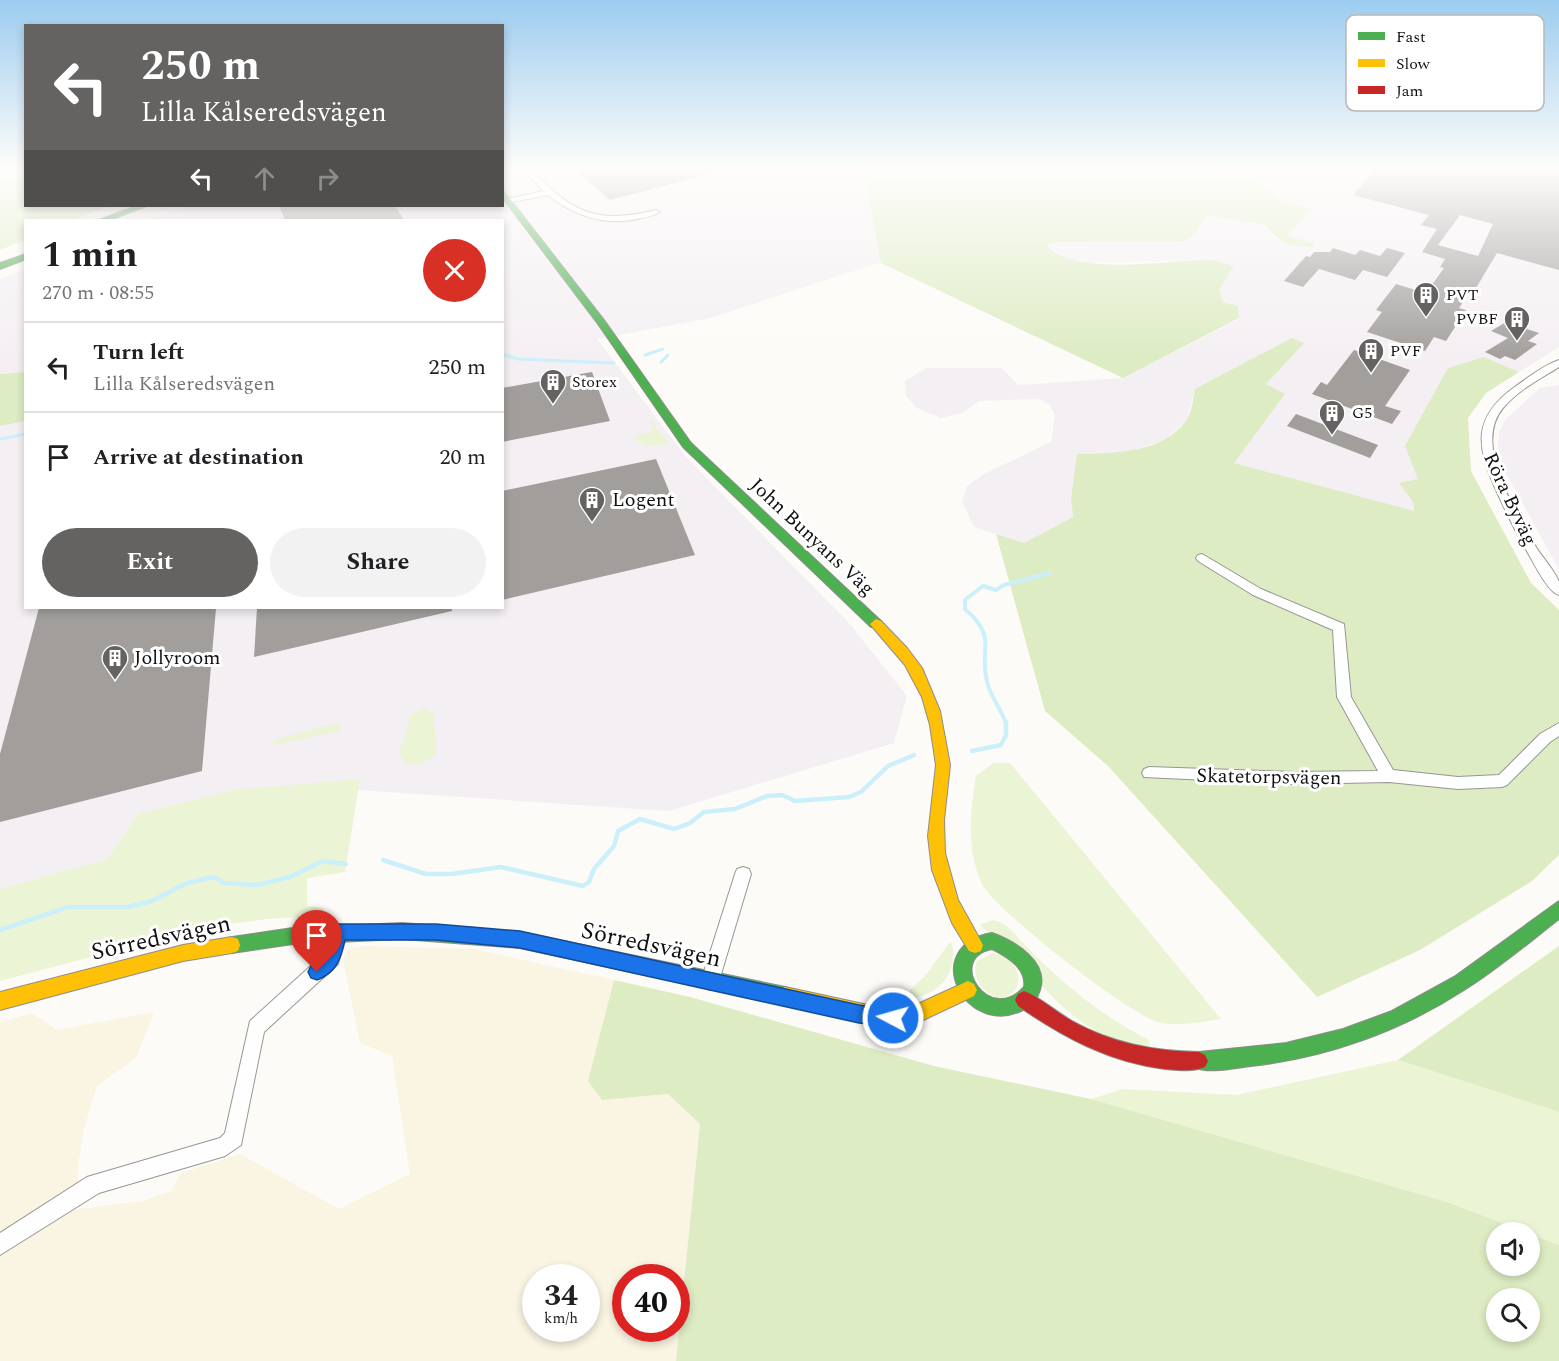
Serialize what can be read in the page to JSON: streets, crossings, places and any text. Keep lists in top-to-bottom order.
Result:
{
  "streets": {
    "main road": ["John Bunyans Väg", "Sörredsvägen"],
    "street": ["Röra Byväg", "Skatetorpsvägen"]
  },
  "crossings": [
    ["John Bunyans Väg", "Sörredsvägen"]
  ],
  "places": {
    "building": [
      "PVT",
      "PVBF",
      "PVF",
      "Storex",
      "G5",
      "Logent",
      "Jollyroom"
    ]
  },
  "legend": ["Fast", "Slow", "Jam"],
  "page": {
    "turn": ["250 m", "Lilla Kålseredsvägen"],
    "heading": ["1 min", "270 m · 08:55"],
    "list": [
      {
        "name": "Turn left",
        "note": "Lilla Kålseredsvägen",
        "value": "250 m"
      },
      {
        "name": "Arrive at destination",
        "value": "20 m"
      }
    ],
    "buttons": ["Exit", "Share"],
    "speed": "34 km/h",
    "limit": "40"
  }
}
